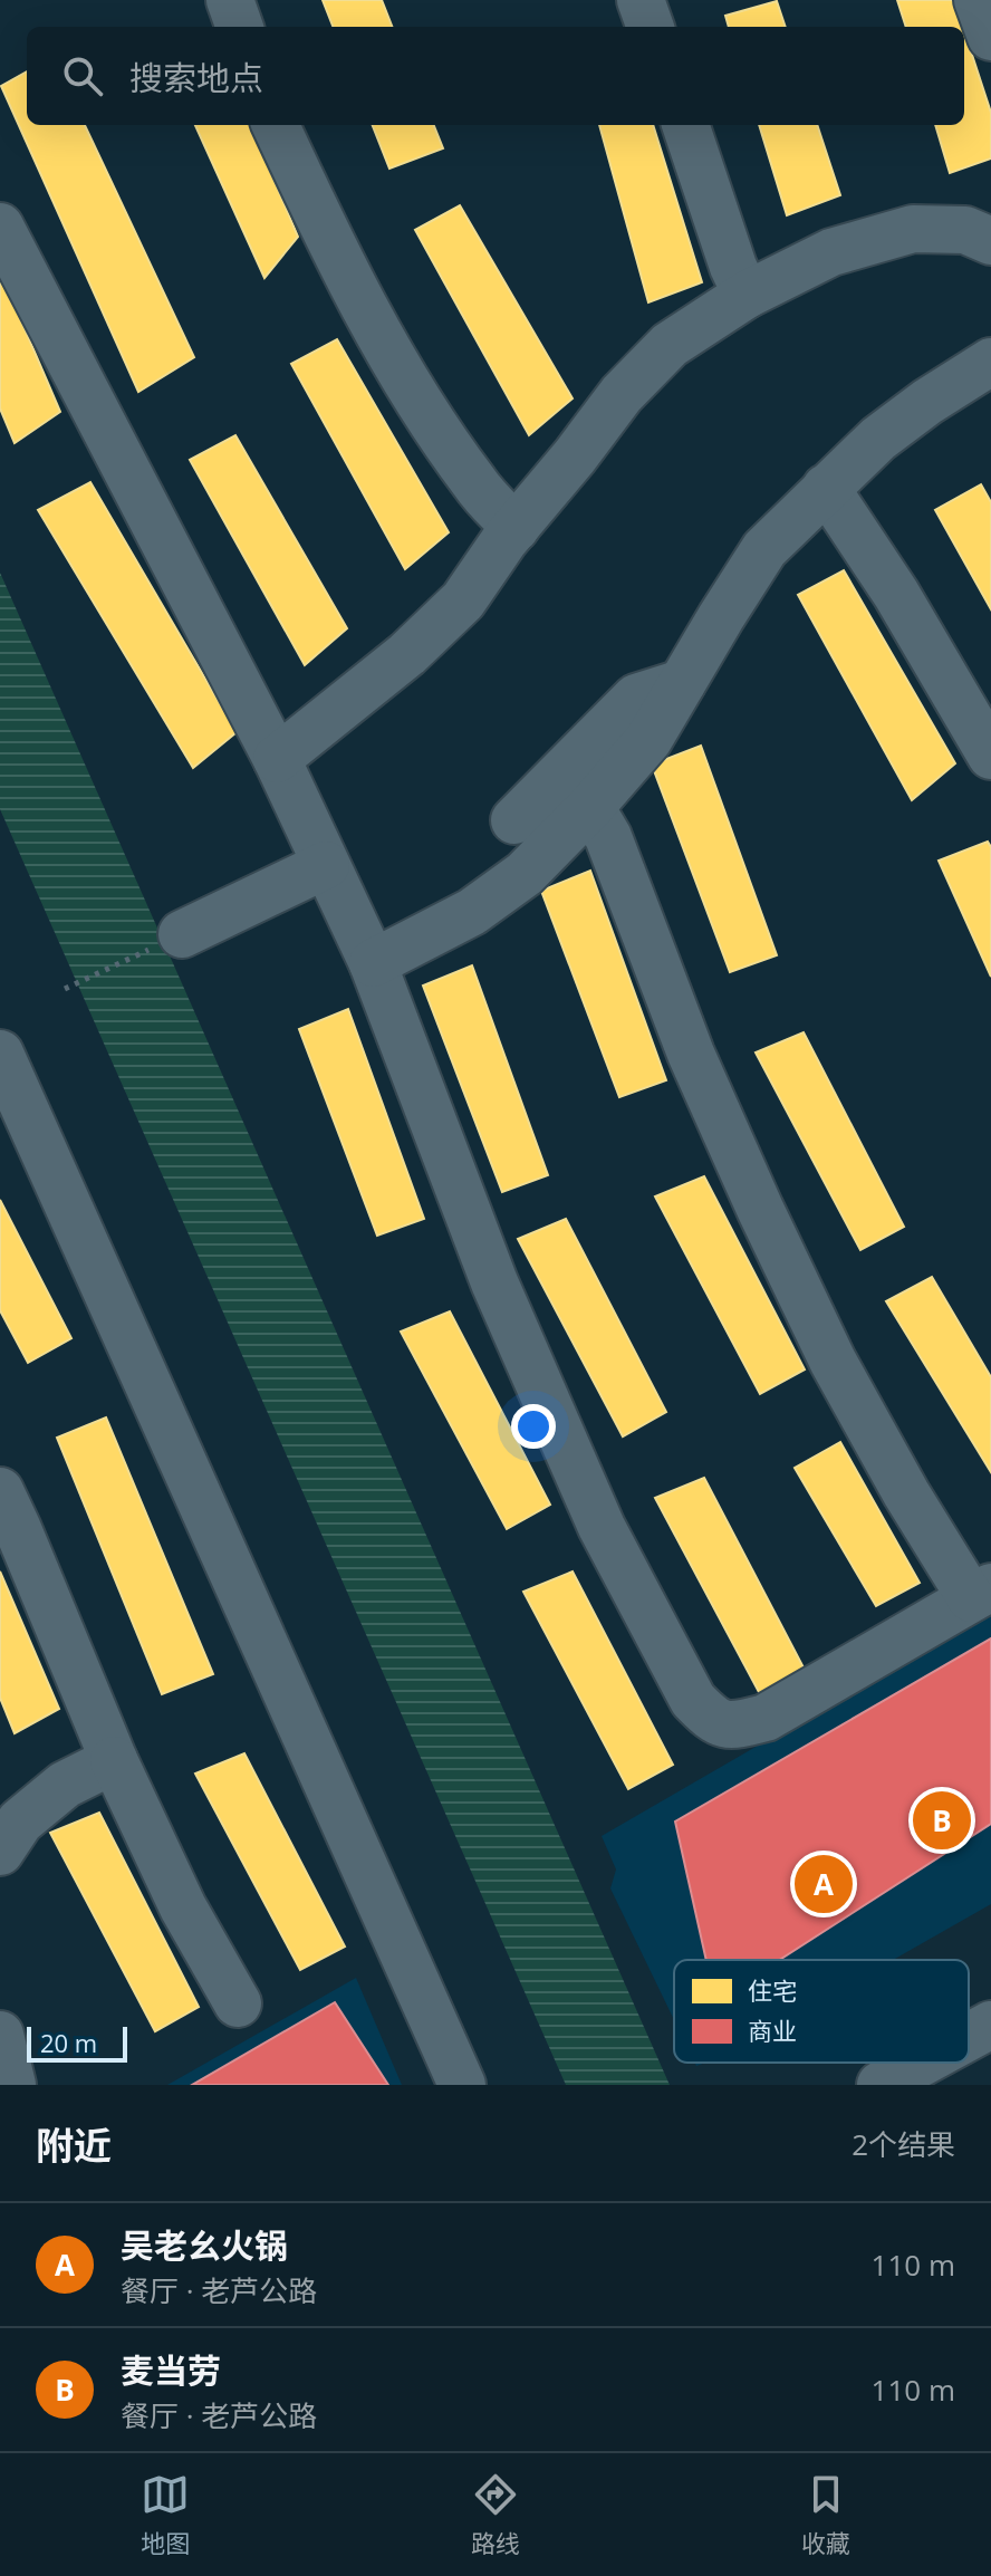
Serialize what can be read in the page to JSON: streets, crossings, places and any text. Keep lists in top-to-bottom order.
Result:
{
  "legend": ["住宅", "商业"],
  "scale_bar": "20 m",
  "page": {
    "search": "搜索地点",
    "pins": ["B", "A"],
    "scale": "20 m",
    "heading": ["附近", "2个结果"],
    "list": [
      {
        "mark": "A",
        "name": "吴老幺火锅",
        "note": "餐厅 · 老芦公路",
        "value": "110 m"
      },
      {
        "mark": "B",
        "name": "麦当劳",
        "note": "餐厅 · 老芦公路",
        "value": "110 m"
      }
    ],
    "nav": ["地图", "路线", "收藏"]
  }
}
